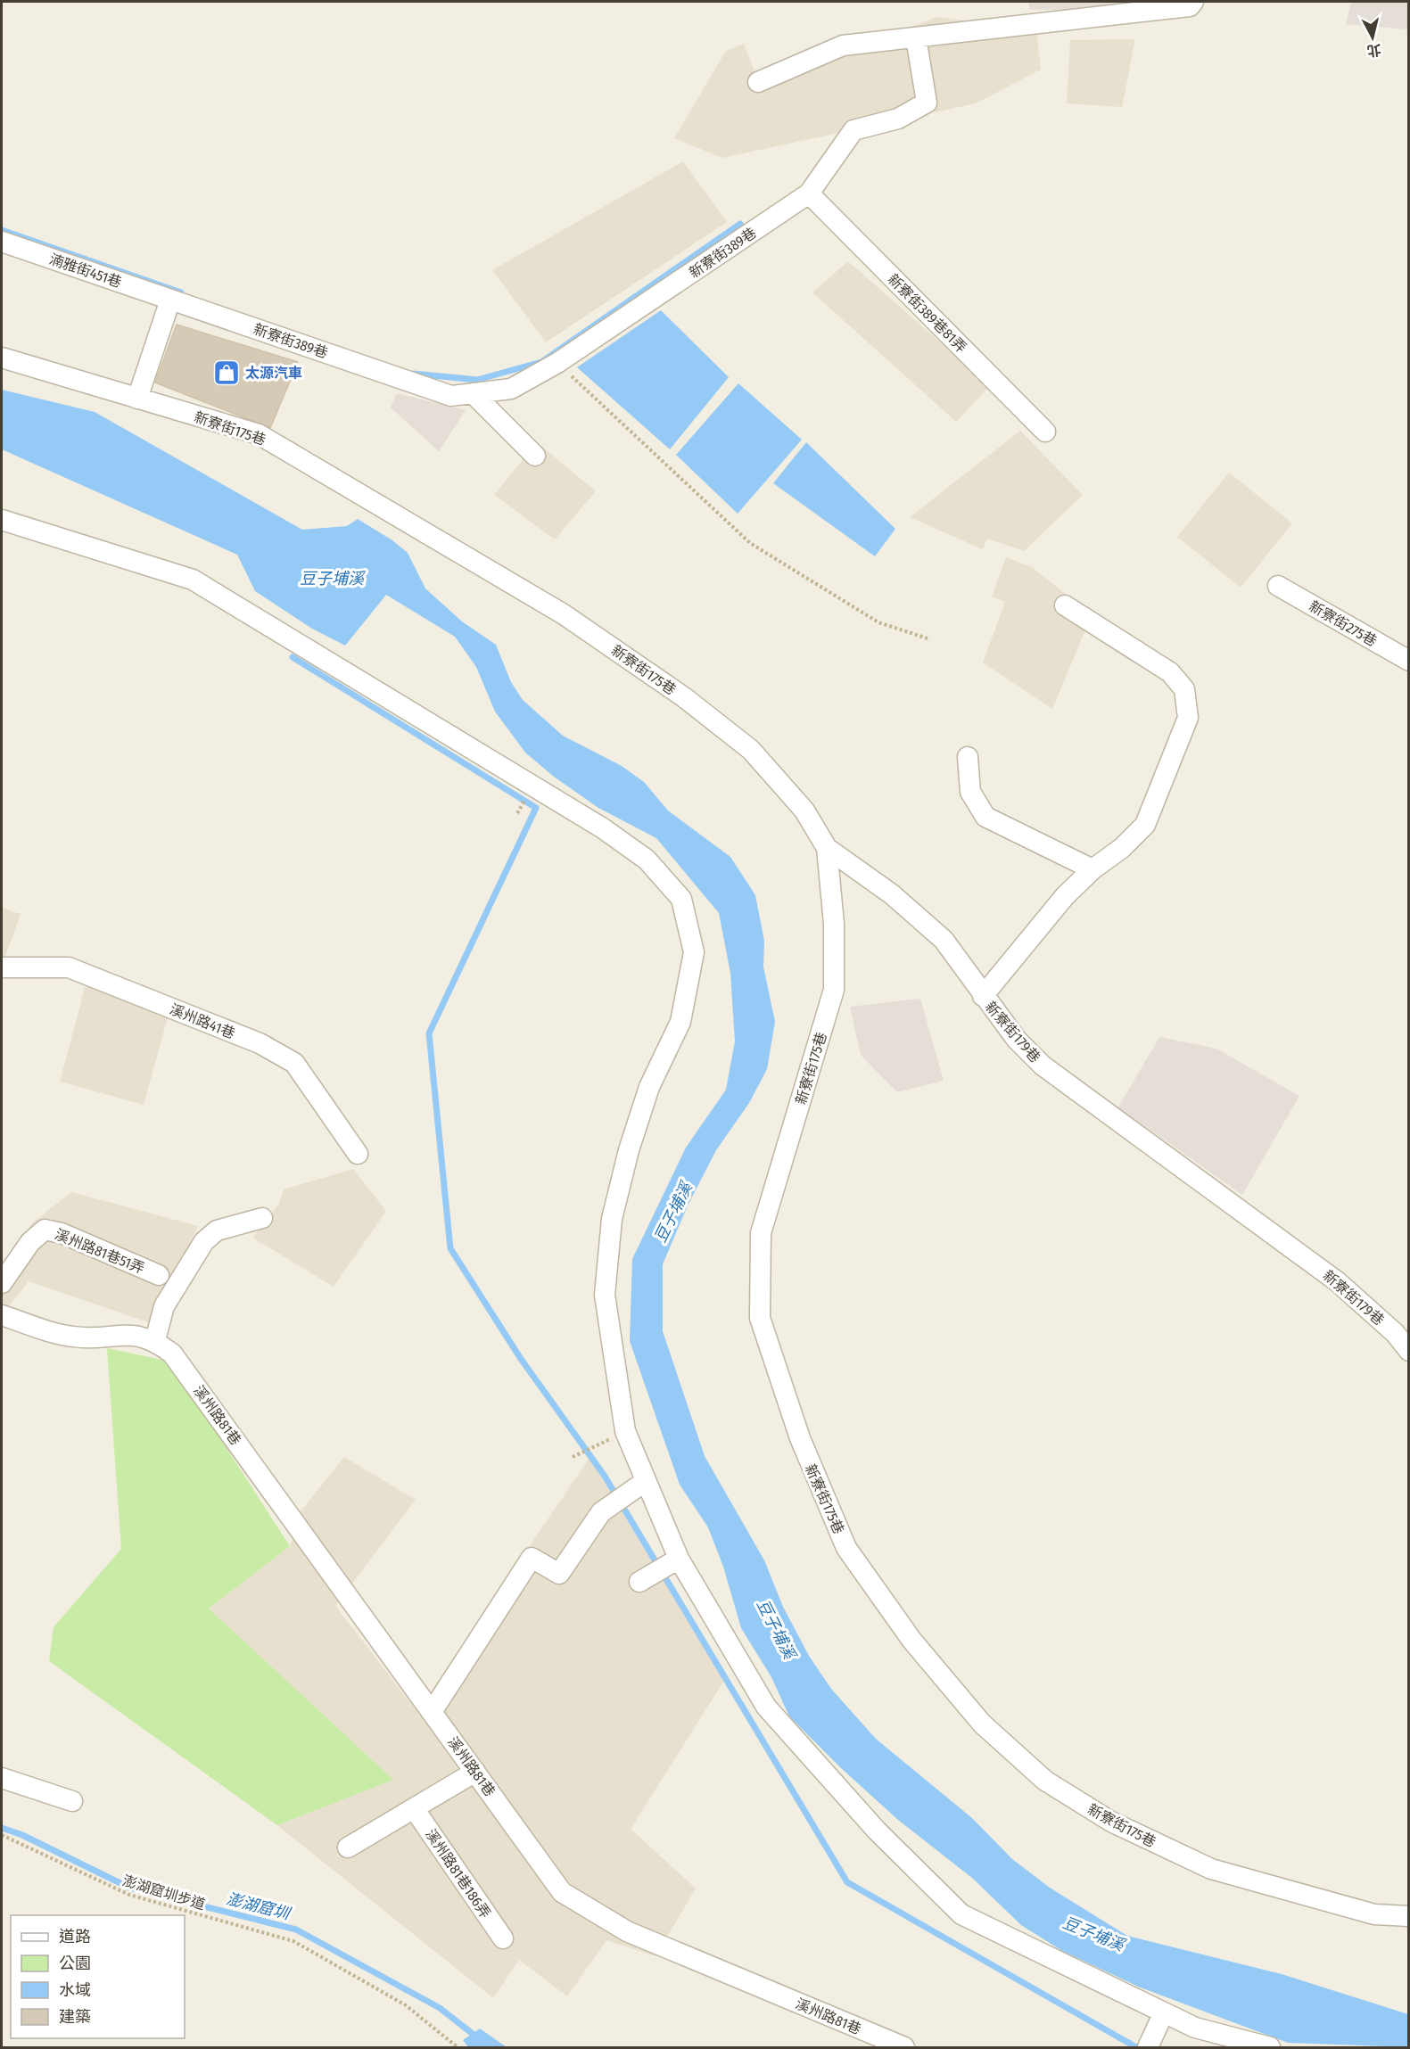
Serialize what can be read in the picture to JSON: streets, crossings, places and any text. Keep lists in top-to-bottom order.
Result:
{
  "streets": {
    "street": [
      "新寮街389巷",
      "湳雅街451巷",
      "新寮街389巷81弄",
      "新寮街175巷",
      "新寮街275巷",
      "溪州路41巷",
      "新寮街179巷",
      "溪州路81巷51弄",
      "溪州路81巷",
      "溪州路81巷186弄"
    ],
    "path": ["澎湖窟圳步道"]
  },
  "crossings": [
    ["新寮街389巷", "湳雅街451巷"],
    ["新寮街389巷", "新寮街389巷81弄"]
  ],
  "water": ["豆子埔溪", "澎湖窟圳"],
  "places": {
    "shop": ["太源汽車"]
  },
  "legend": [
    "道路",
    "公園",
    "水域",
    "建築"
  ],
  "north": "bottom"
}
